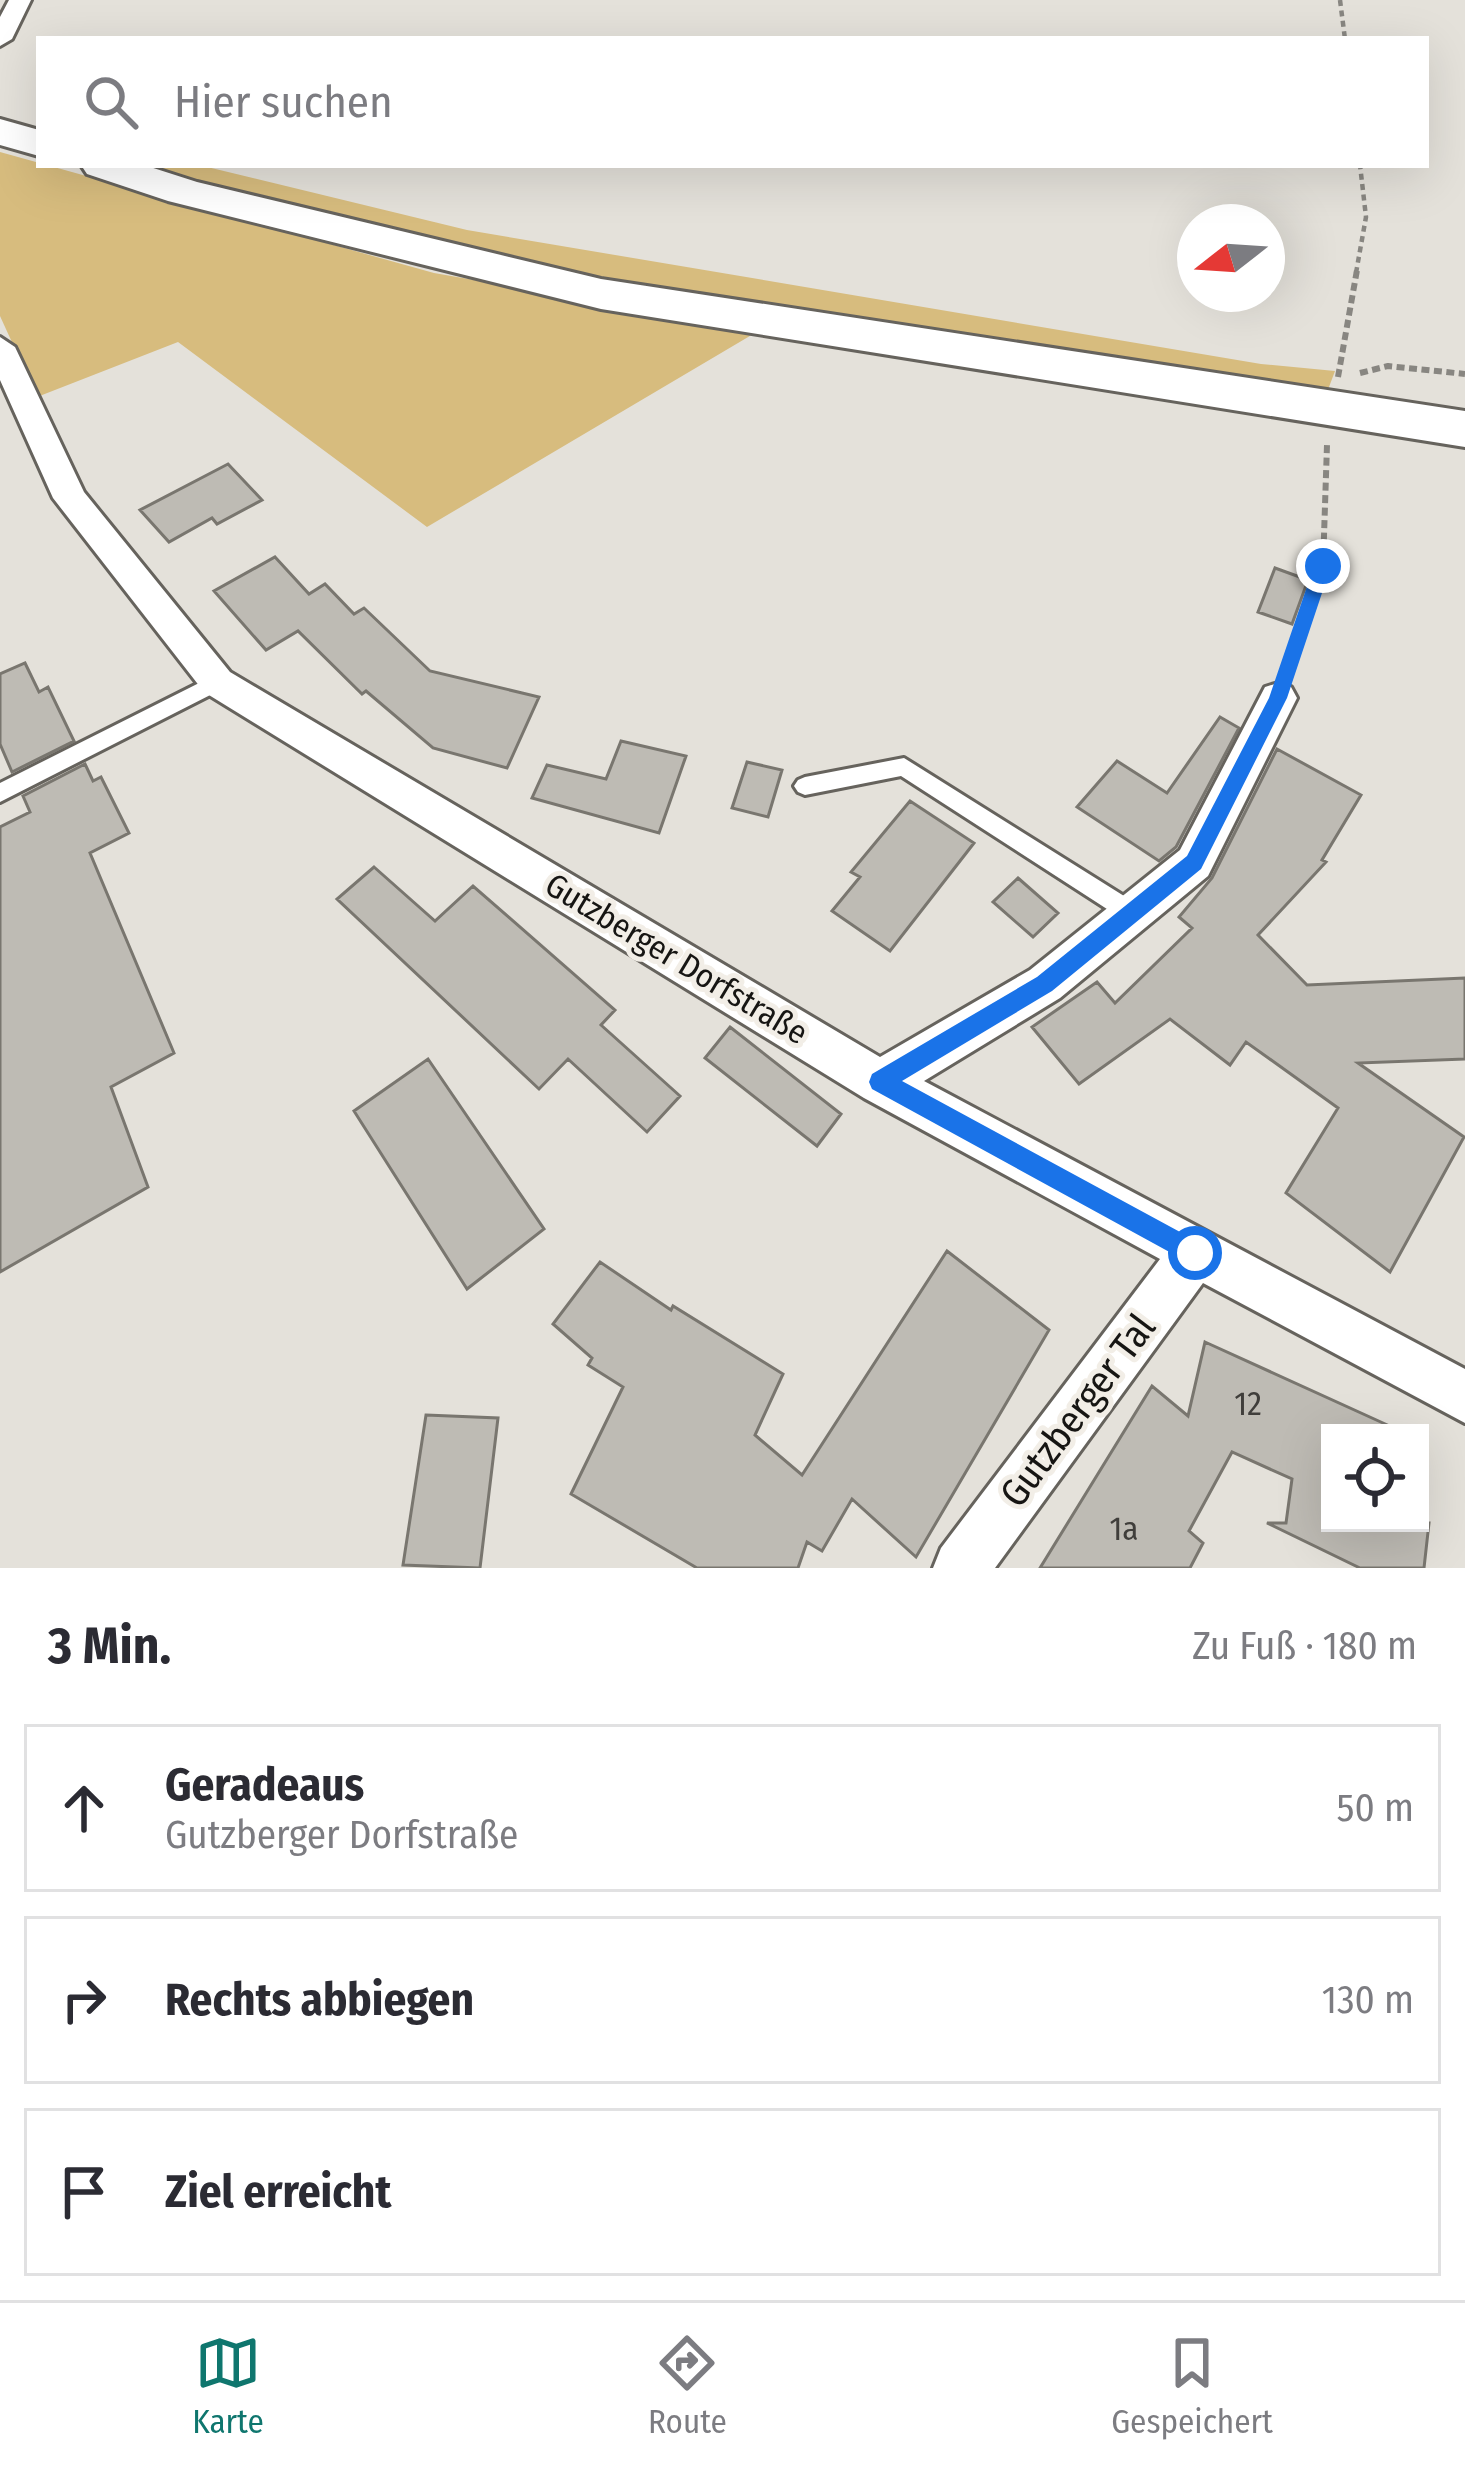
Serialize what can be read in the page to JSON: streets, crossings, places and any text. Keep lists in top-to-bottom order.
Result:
{
  "streets": {
    "street": ["Gutzberger Dorfstraße", "Gutzberger Tal"]
  },
  "crossings": [
    ["Gutzberger Dorfstraße", "Gutzberger Tal"]
  ],
  "house_numbers": ["12", "1a"],
  "north": "left",
  "page": {
    "search": "Hier suchen",
    "heading": ["3 Min.", "Zu Fuß · 180 m"],
    "list": [
      ["Geradeaus", "Gutzberger Dorfstraße", "50 m"],
      ["Rechts abbiegen", "130 m"],
      "Ziel erreicht"
    ],
    "nav": ["Karte", "Route", "Gespeichert"]
  }
}
